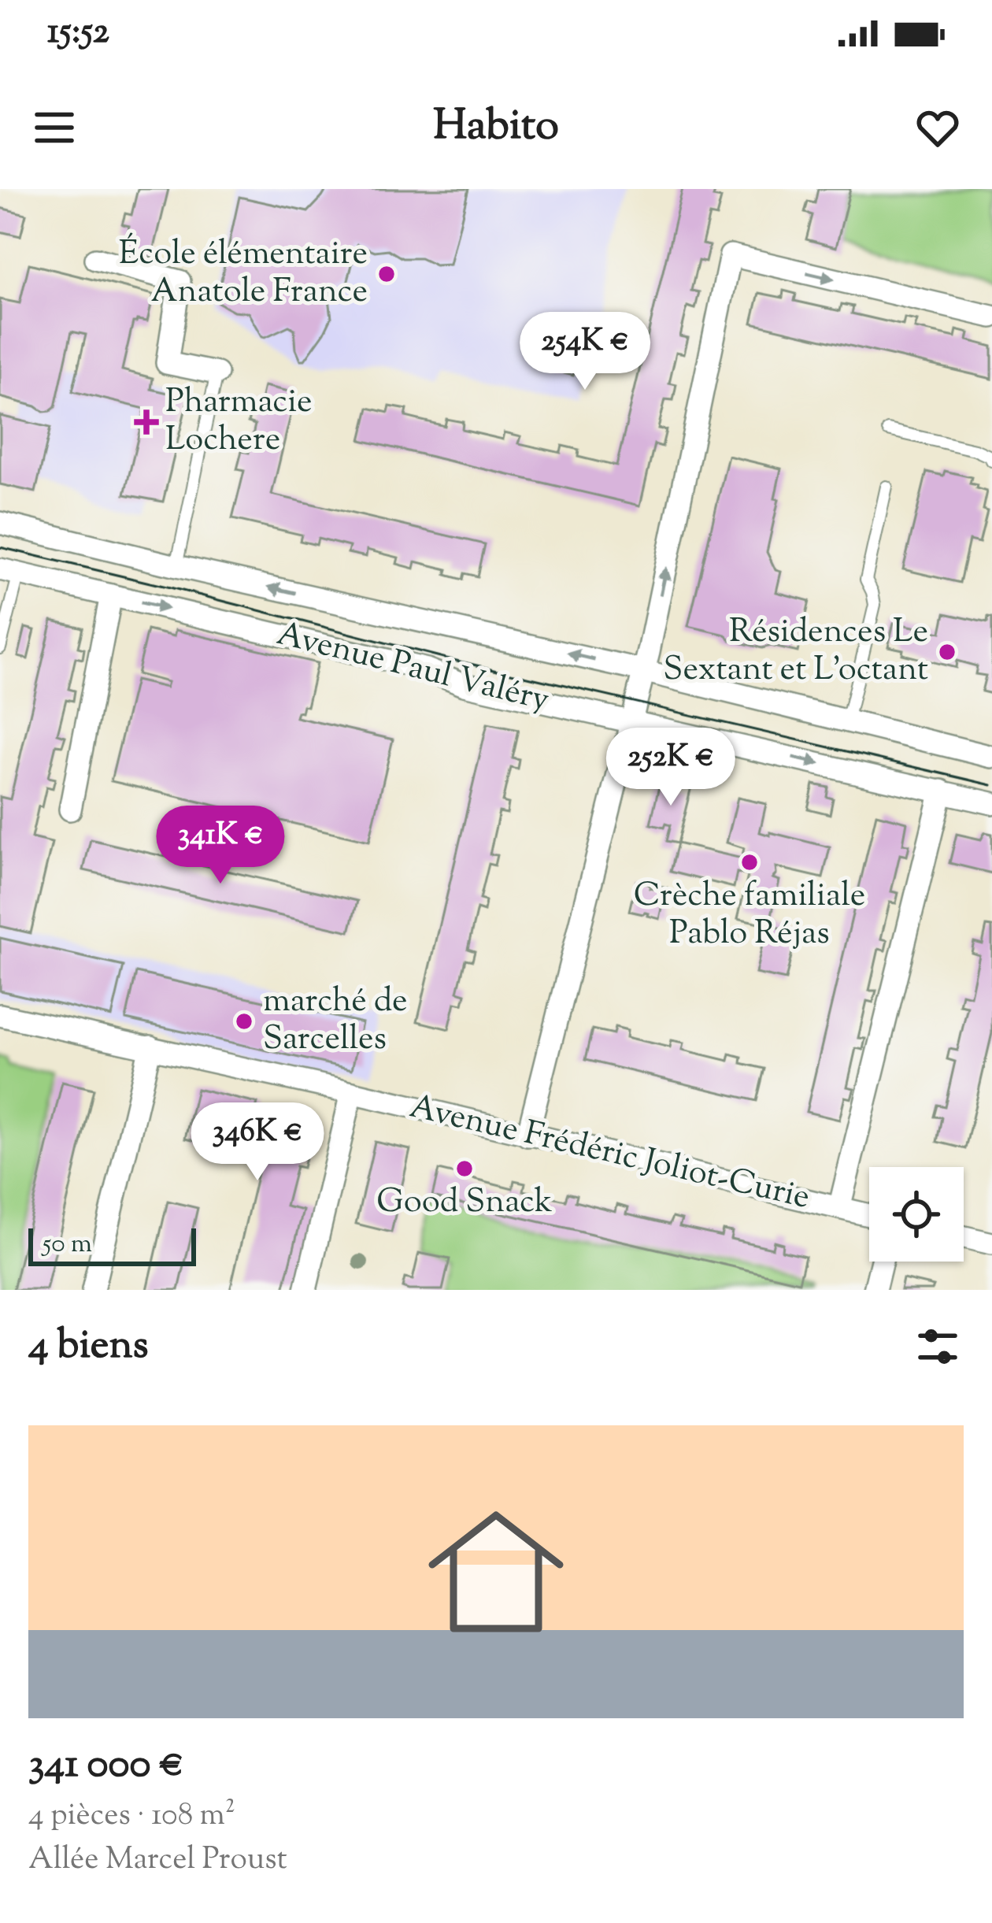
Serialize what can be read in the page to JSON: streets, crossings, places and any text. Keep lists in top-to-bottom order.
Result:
{
  "streets": {
    "street": ["Avenue Paul Valéry", "Avenue Frédéric Joliot-Curie"]
  },
  "places": {
    "other": [
      "École élémentaire Anatole France",
      "Résidences Le Sextant et L'octant",
      "Crèche familiale Pablo Réjas",
      "marché de Sarcelles",
      "Good Snack"
    ],
    "health": ["Pharmacie Lochere"]
  },
  "scale_bar": "50 m",
  "page": {
    "status": "15:52",
    "header": "Habito",
    "price": [
      "254K €",
      "252K €",
      "341K €",
      "346K €"
    ],
    "scale": "50 m",
    "heading": "4 biens",
    "list": [
      {
        "name": "341 000 €",
        "note": "4 pièces · 108 m² · Allée Marcel Proust"
      }
    ]
  }
}
